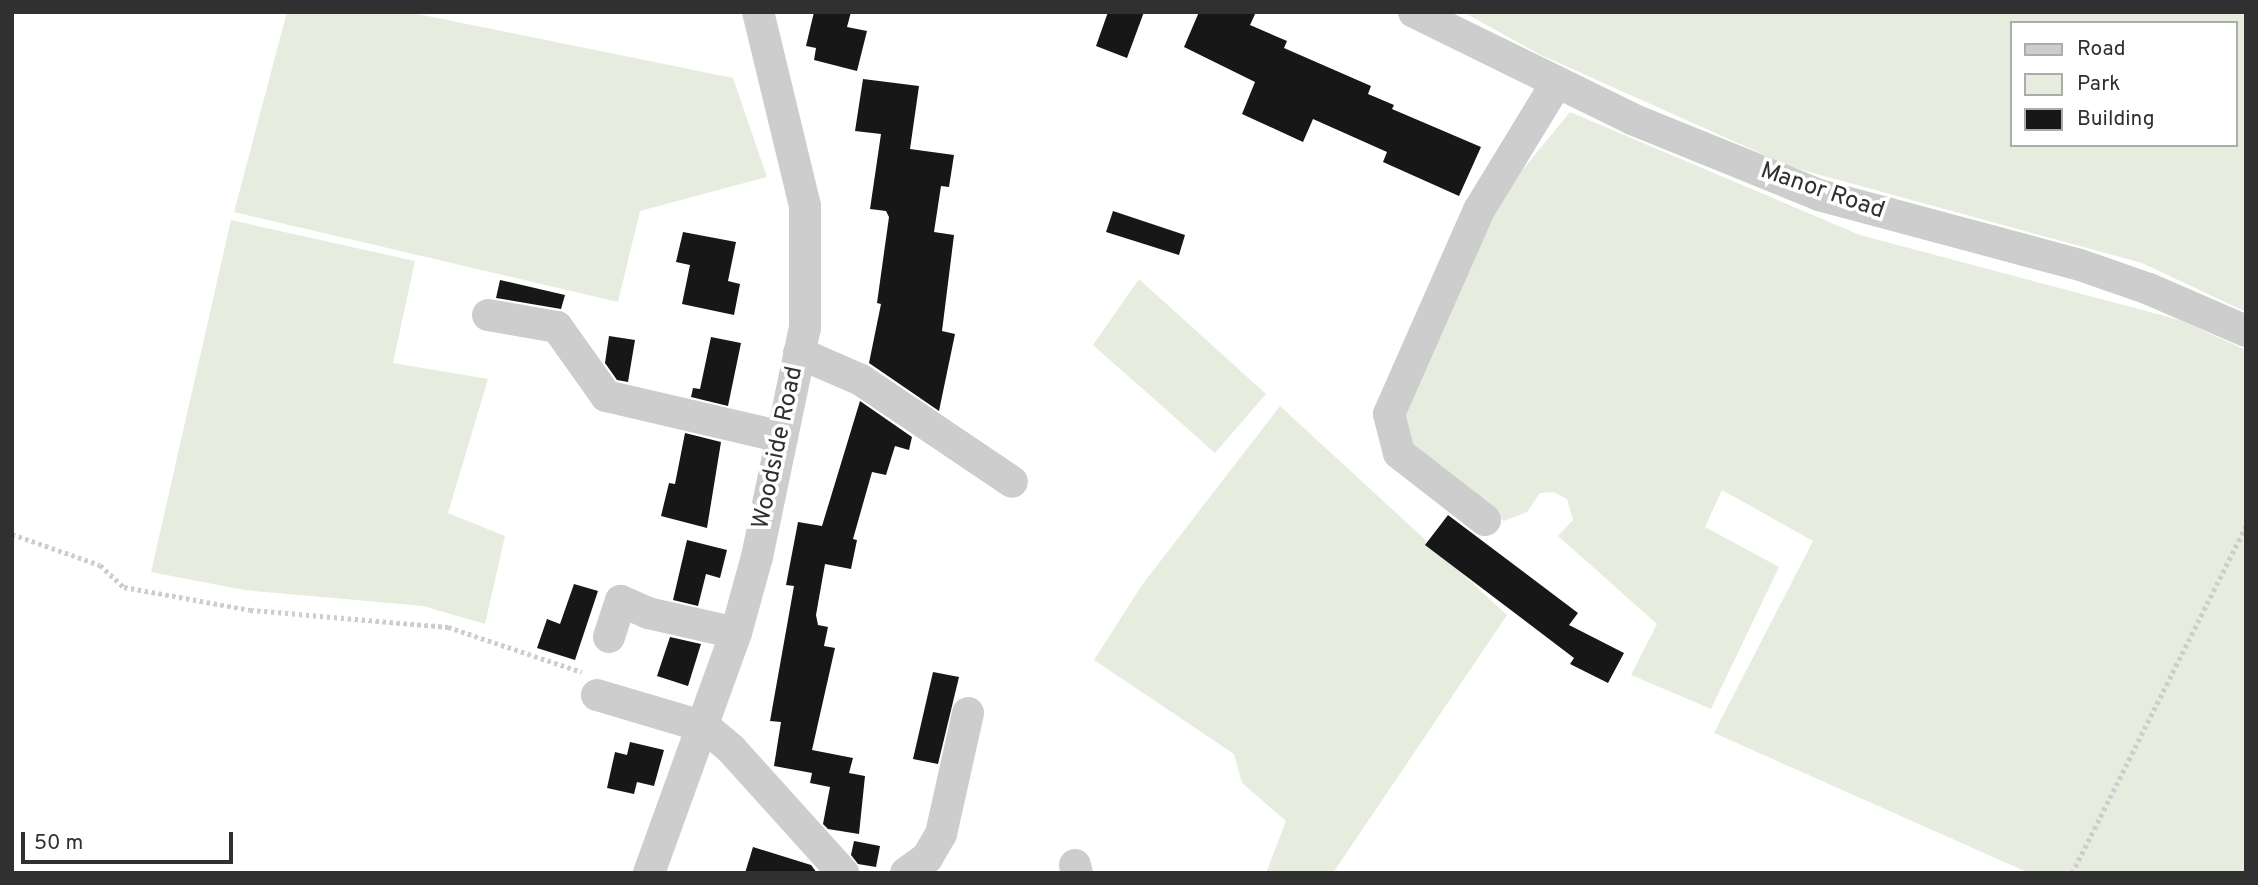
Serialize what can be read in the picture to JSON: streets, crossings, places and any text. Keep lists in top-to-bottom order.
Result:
{
  "streets": {
    "street": ["Manor Road", "Woodside Road"]
  },
  "legend": ["Road", "Park", "Building"],
  "scale_bar": "50 m"
}
